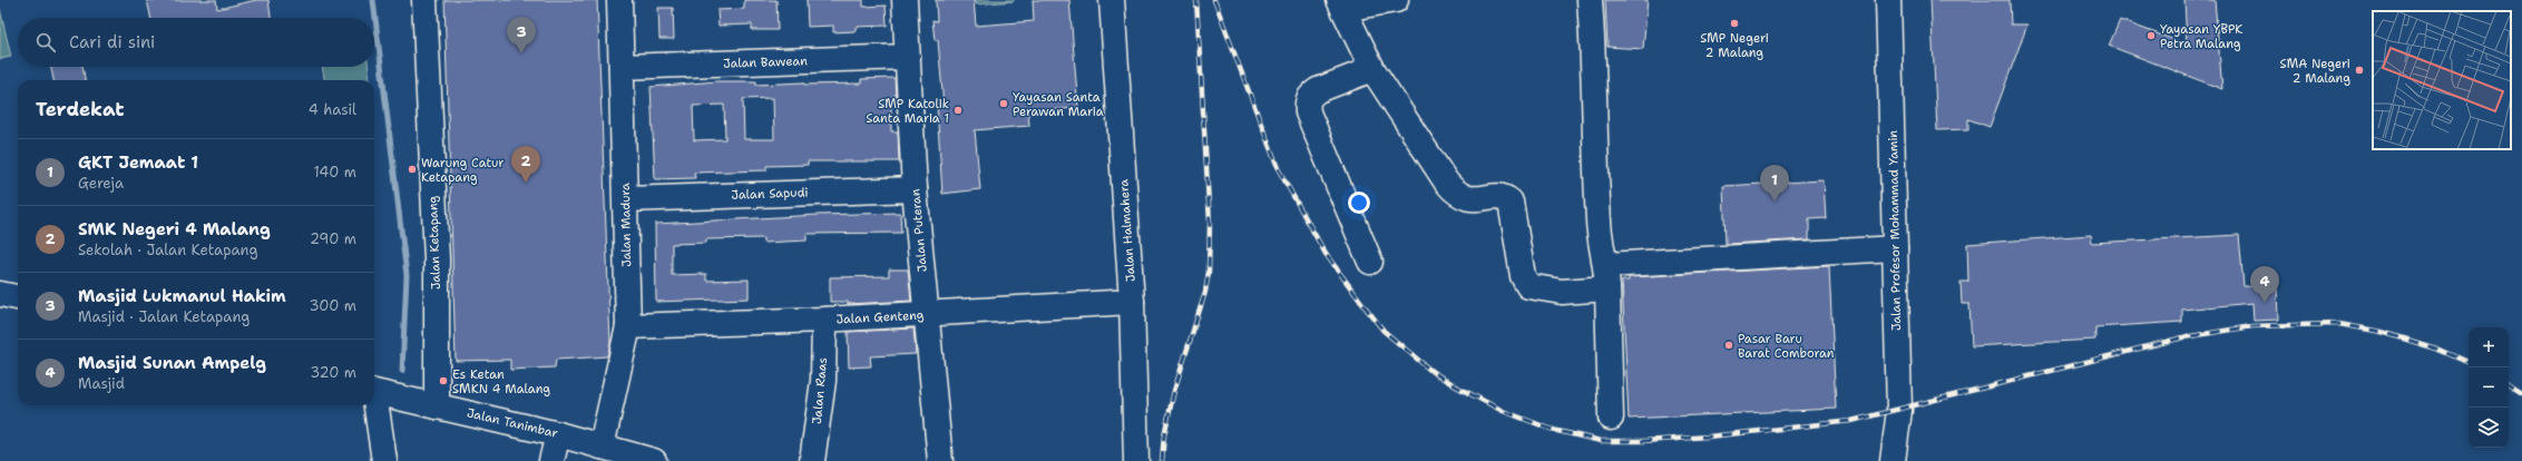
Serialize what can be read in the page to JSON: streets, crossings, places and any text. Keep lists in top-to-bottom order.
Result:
{
  "streets": {
    "street": [
      "Jalan Bawean",
      "Jalan Sapudi",
      "Jalan Madura",
      "Jalan Puteran",
      "Jalan Halmahera",
      "Jalan Profesor Mohammad Yamin",
      "Jalan Ketapang",
      "Jalan Genteng",
      "Jalan Raas",
      "Jalan Tanimbar"
    ]
  },
  "crossings": [
    ["Jalan Bawean", "Jalan Madura"],
    ["Jalan Bawean", "Jalan Puteran"],
    ["Jalan Sapudi", "Jalan Madura"],
    ["Jalan Sapudi", "Jalan Puteran"],
    ["Jalan Madura", "Jalan Genteng"],
    ["Jalan Madura", "Jalan Tanimbar"],
    ["Jalan Puteran", "Jalan Genteng"],
    ["Jalan Halmahera", "Jalan Genteng"],
    ["Jalan Ketapang", "Jalan Tanimbar"],
    ["Jalan Genteng", "Jalan Raas"]
  ],
  "places": [
    "SMP Negeri 2 Malang",
    "Yayasan YBPK Petra Malang",
    "SMA Negeri 2 Malang",
    "Yayasan Santa Perawan Maria",
    "SMP Katolik Santa Maria 1",
    "Warung Catur Ketapang",
    "Pasar Baru Barat Comboran",
    "Es Ketan SMKN 4 Malang"
  ],
  "page": {
    "pins": [
      "3",
      "2",
      "1",
      "4"
    ],
    "search": "Cari di sini",
    "heading": ["Terdekat", "4 hasil"],
    "list": [
      {
        "mark": "1",
        "name": "GKT Jemaat 1",
        "note": "Gereja",
        "value": "140 m"
      },
      {
        "mark": "2",
        "name": "SMK Negeri 4 Malang",
        "note": "Sekolah · Jalan Ketapang",
        "value": "290 m"
      },
      {
        "mark": "3",
        "name": "Masjid Lukmanul Hakim",
        "note": "Masjid · Jalan Ketapang",
        "value": "300 m"
      },
      {
        "mark": "4",
        "name": "Masjid Sunan Ampelg",
        "note": "Masjid",
        "value": "320 m"
      }
    ],
    "map_buttons": ["+", "−"]
  }
}
